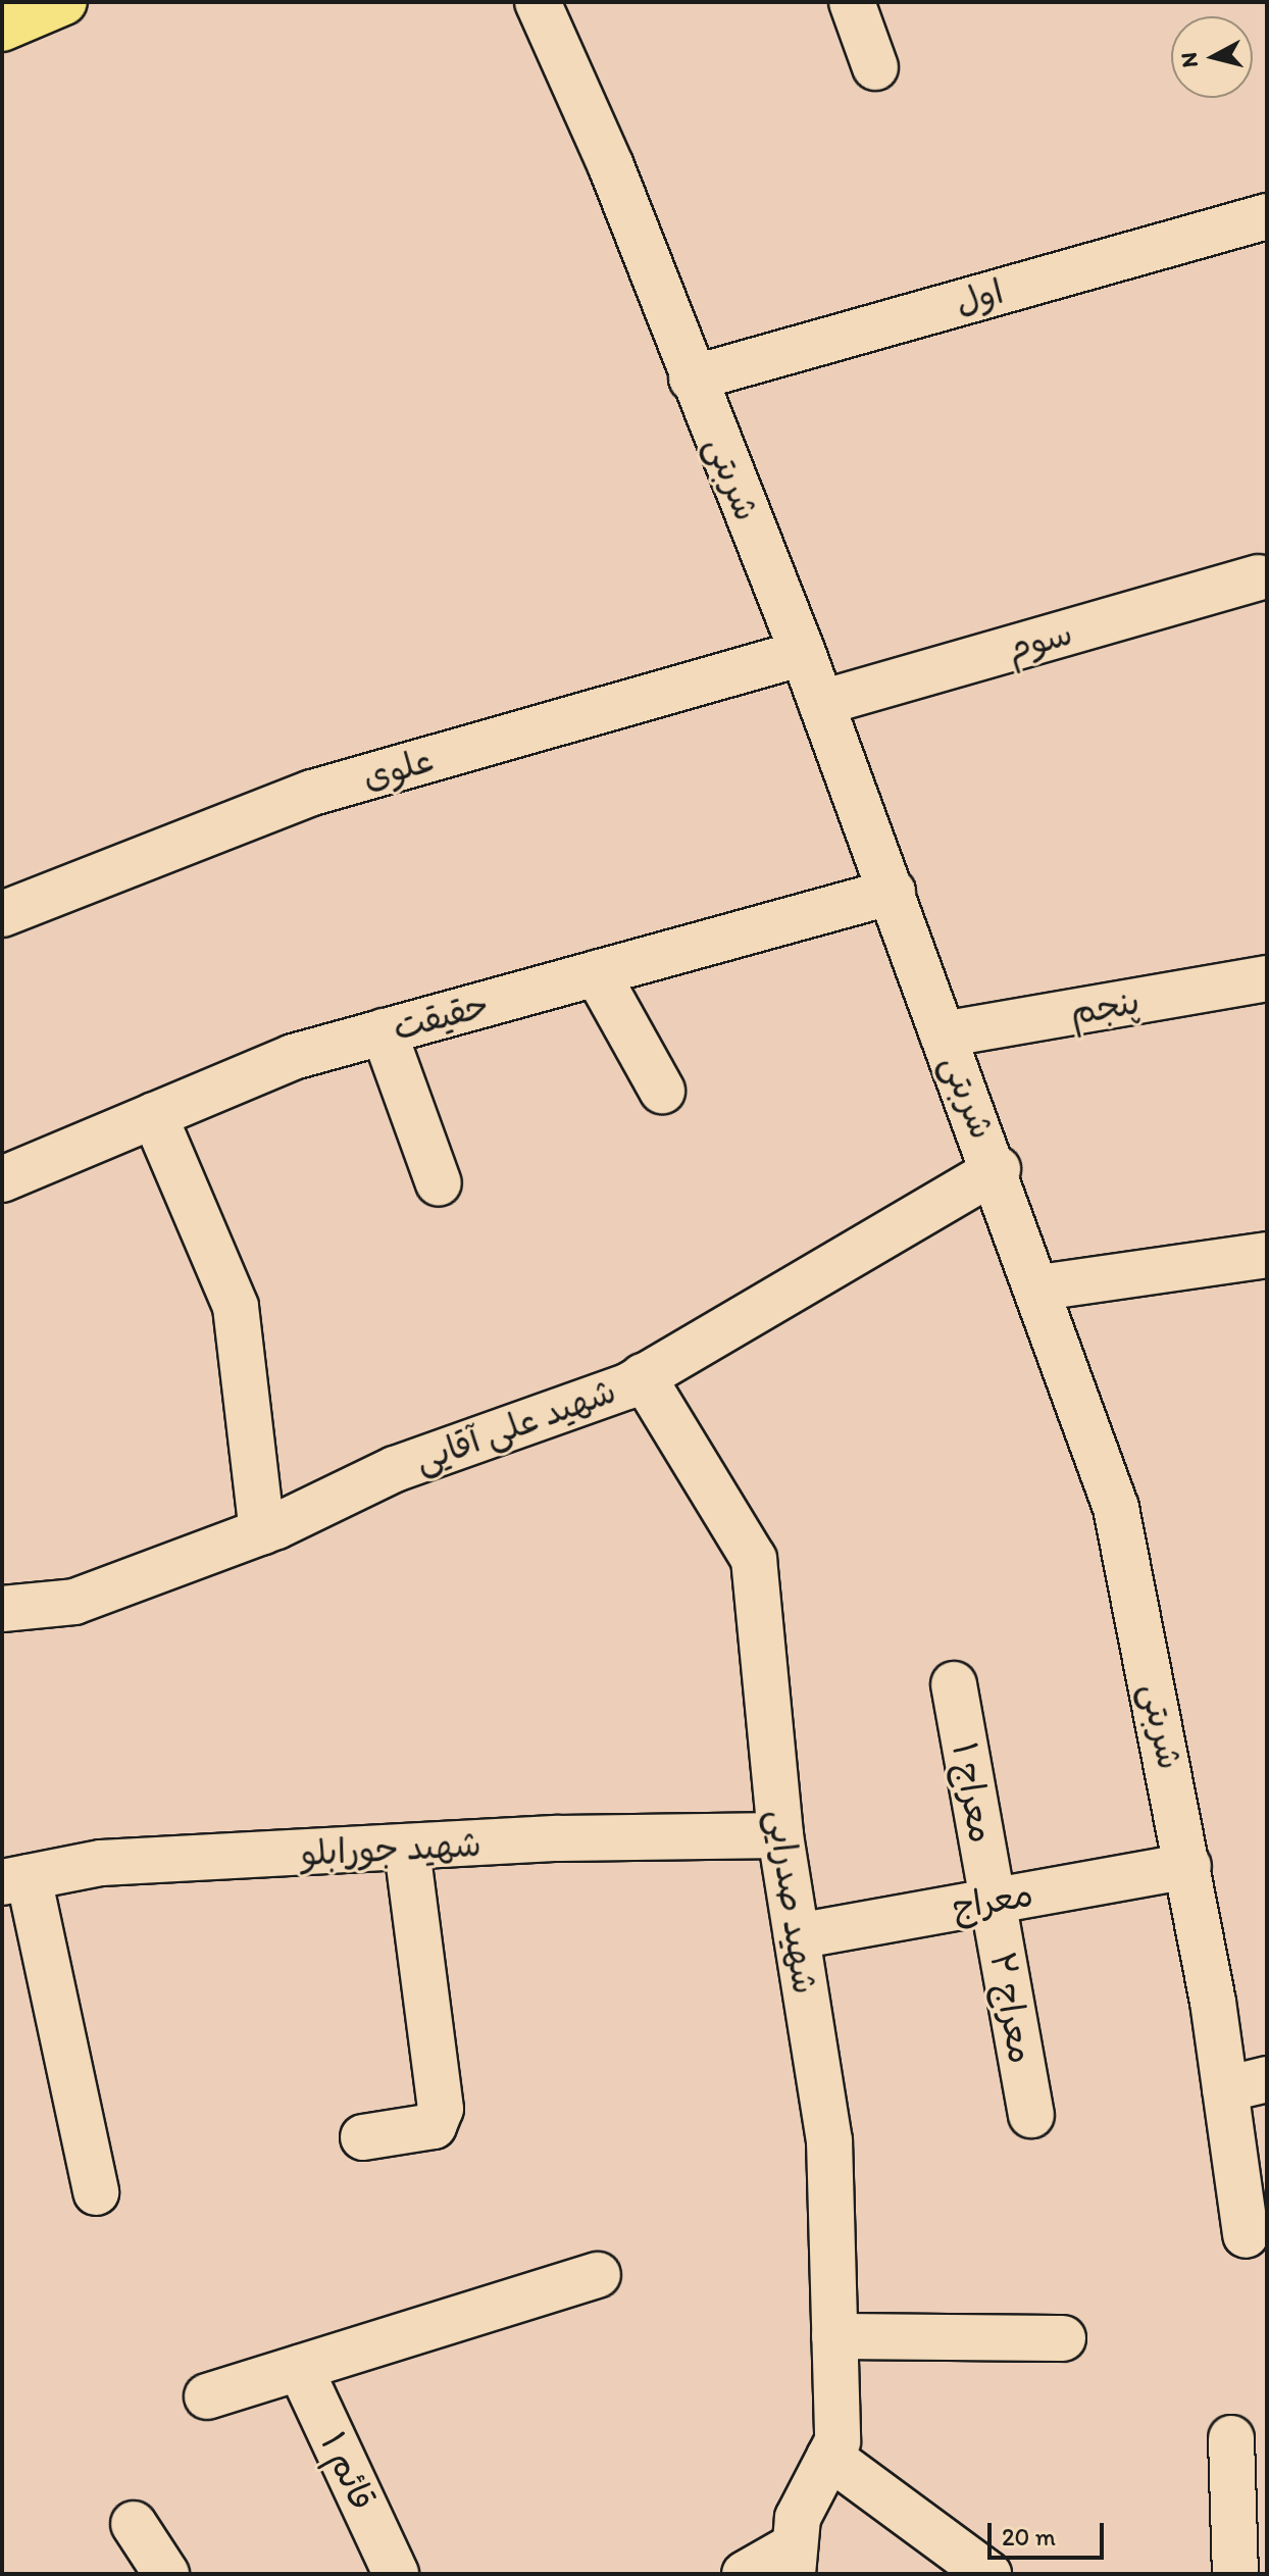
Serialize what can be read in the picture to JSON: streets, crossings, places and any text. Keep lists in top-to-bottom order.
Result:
{
  "streets": {
    "street": [
      "اول",
      "شربتی",
      "سوم",
      "علوی",
      "پنجم",
      "حقیقت",
      "شهید علی آقایی",
      "معراج ۱",
      "شهید جورابلو",
      "معراج",
      "شهید صدرایی",
      "معراج ۲",
      "قائم ۱"
    ]
  },
  "crossings": [
    ["اول", "شربتی"],
    ["شربتی", "سوم"],
    ["شربتی", "علوی"],
    ["شربتی", "پنجم"],
    ["شربتی", "حقیقت"],
    ["شربتی", "شهید علی آقایی"],
    ["شربتی", "معراج"],
    ["شهید علی آقایی", "شهید صدرایی"],
    ["معراج ۱", "معراج"],
    ["معراج ۱", "معراج ۲"],
    ["شهید جورابلو", "شهید صدرایی"],
    ["معراج", "شهید صدرایی"],
    ["معراج", "معراج ۲"]
  ],
  "scale_bar": "20 m",
  "north": "left"
}
